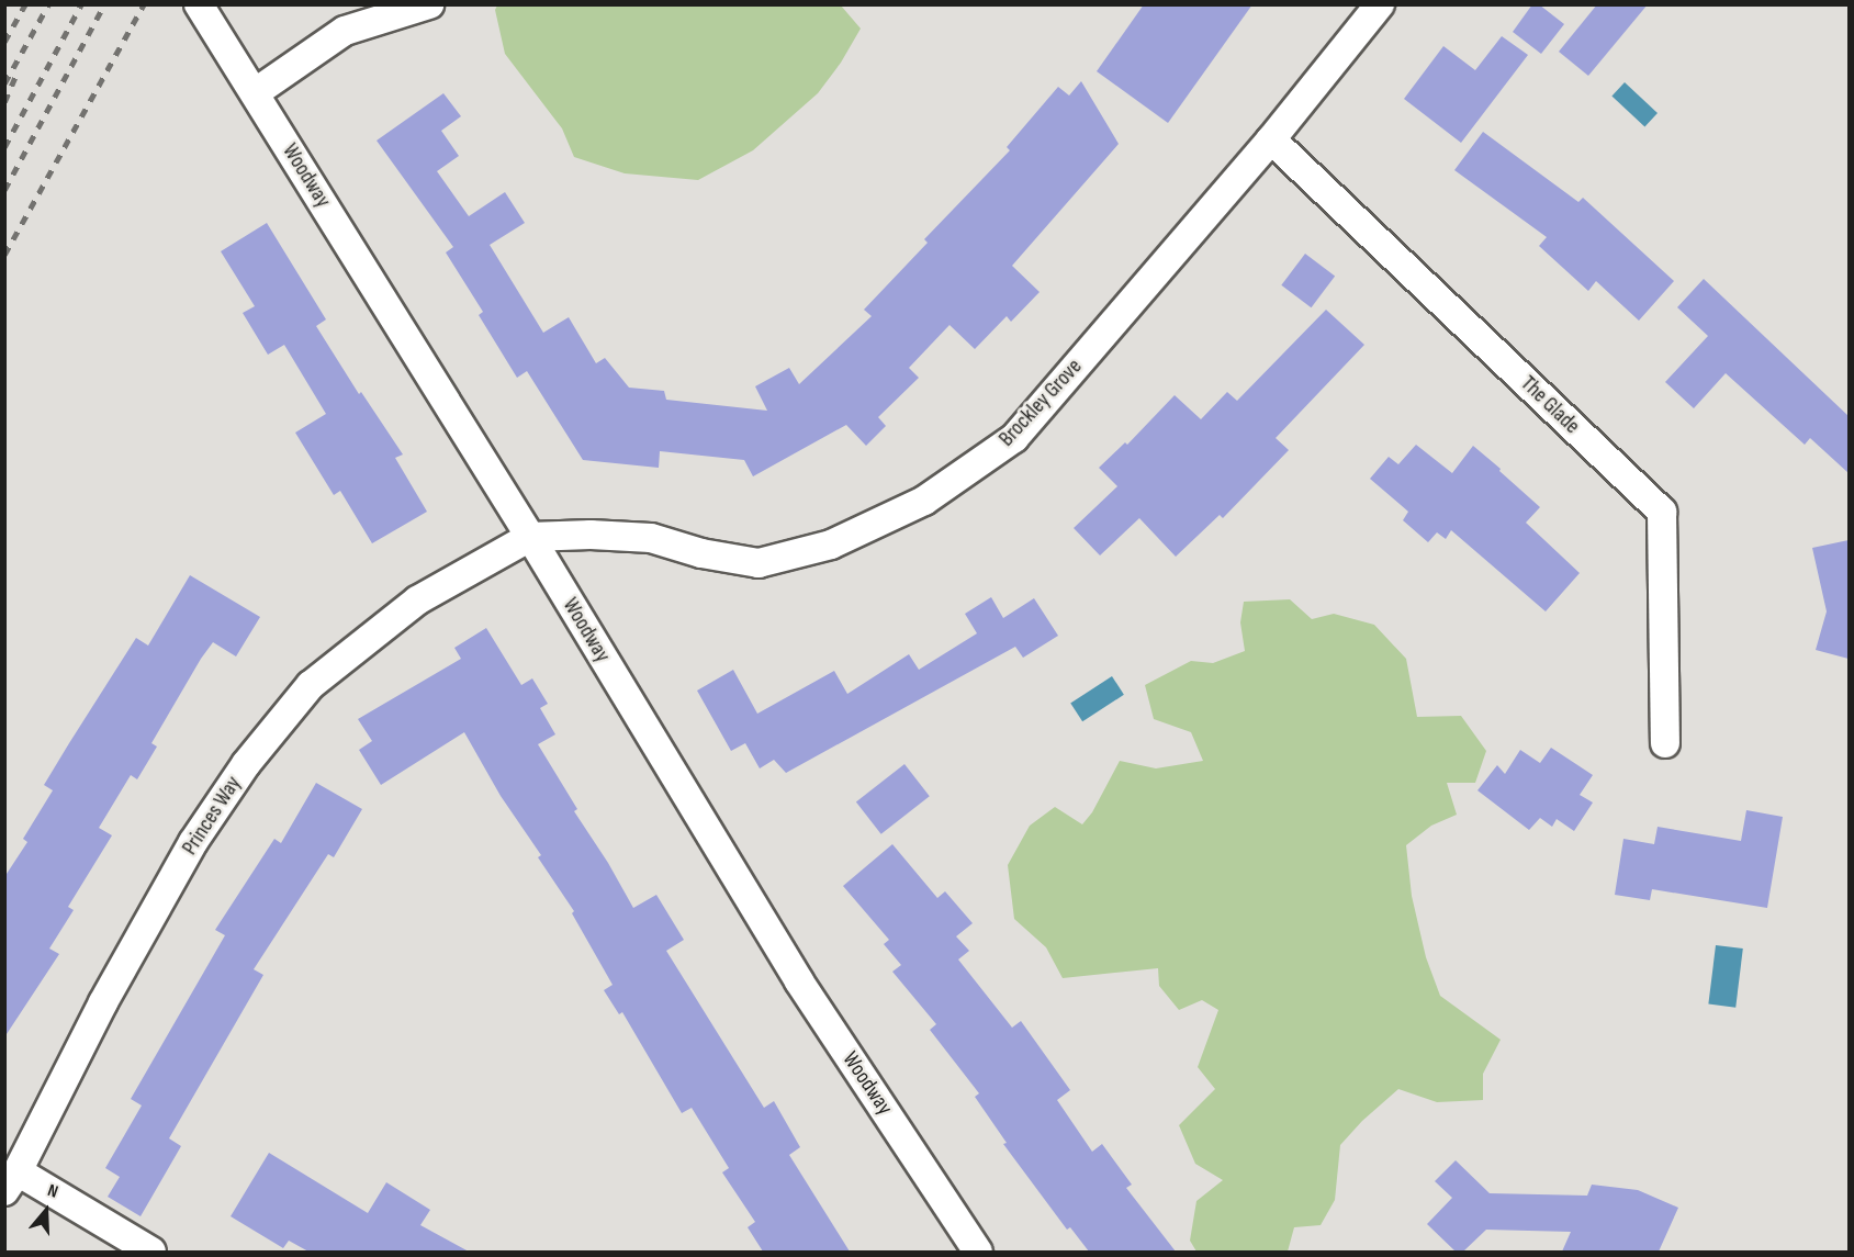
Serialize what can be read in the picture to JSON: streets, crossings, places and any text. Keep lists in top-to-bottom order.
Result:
{
  "streets": {
    "street": [
      "Woodway",
      "Brockley Grove",
      "The Glade",
      "Princes Way"
    ]
  },
  "crossings": [
    ["Woodway", "Brockley Grove"],
    ["Woodway", "Princes Way"],
    ["Brockley Grove", "The Glade"],
    ["Brockley Grove", "Princes Way"]
  ],
  "north": "top"
}
